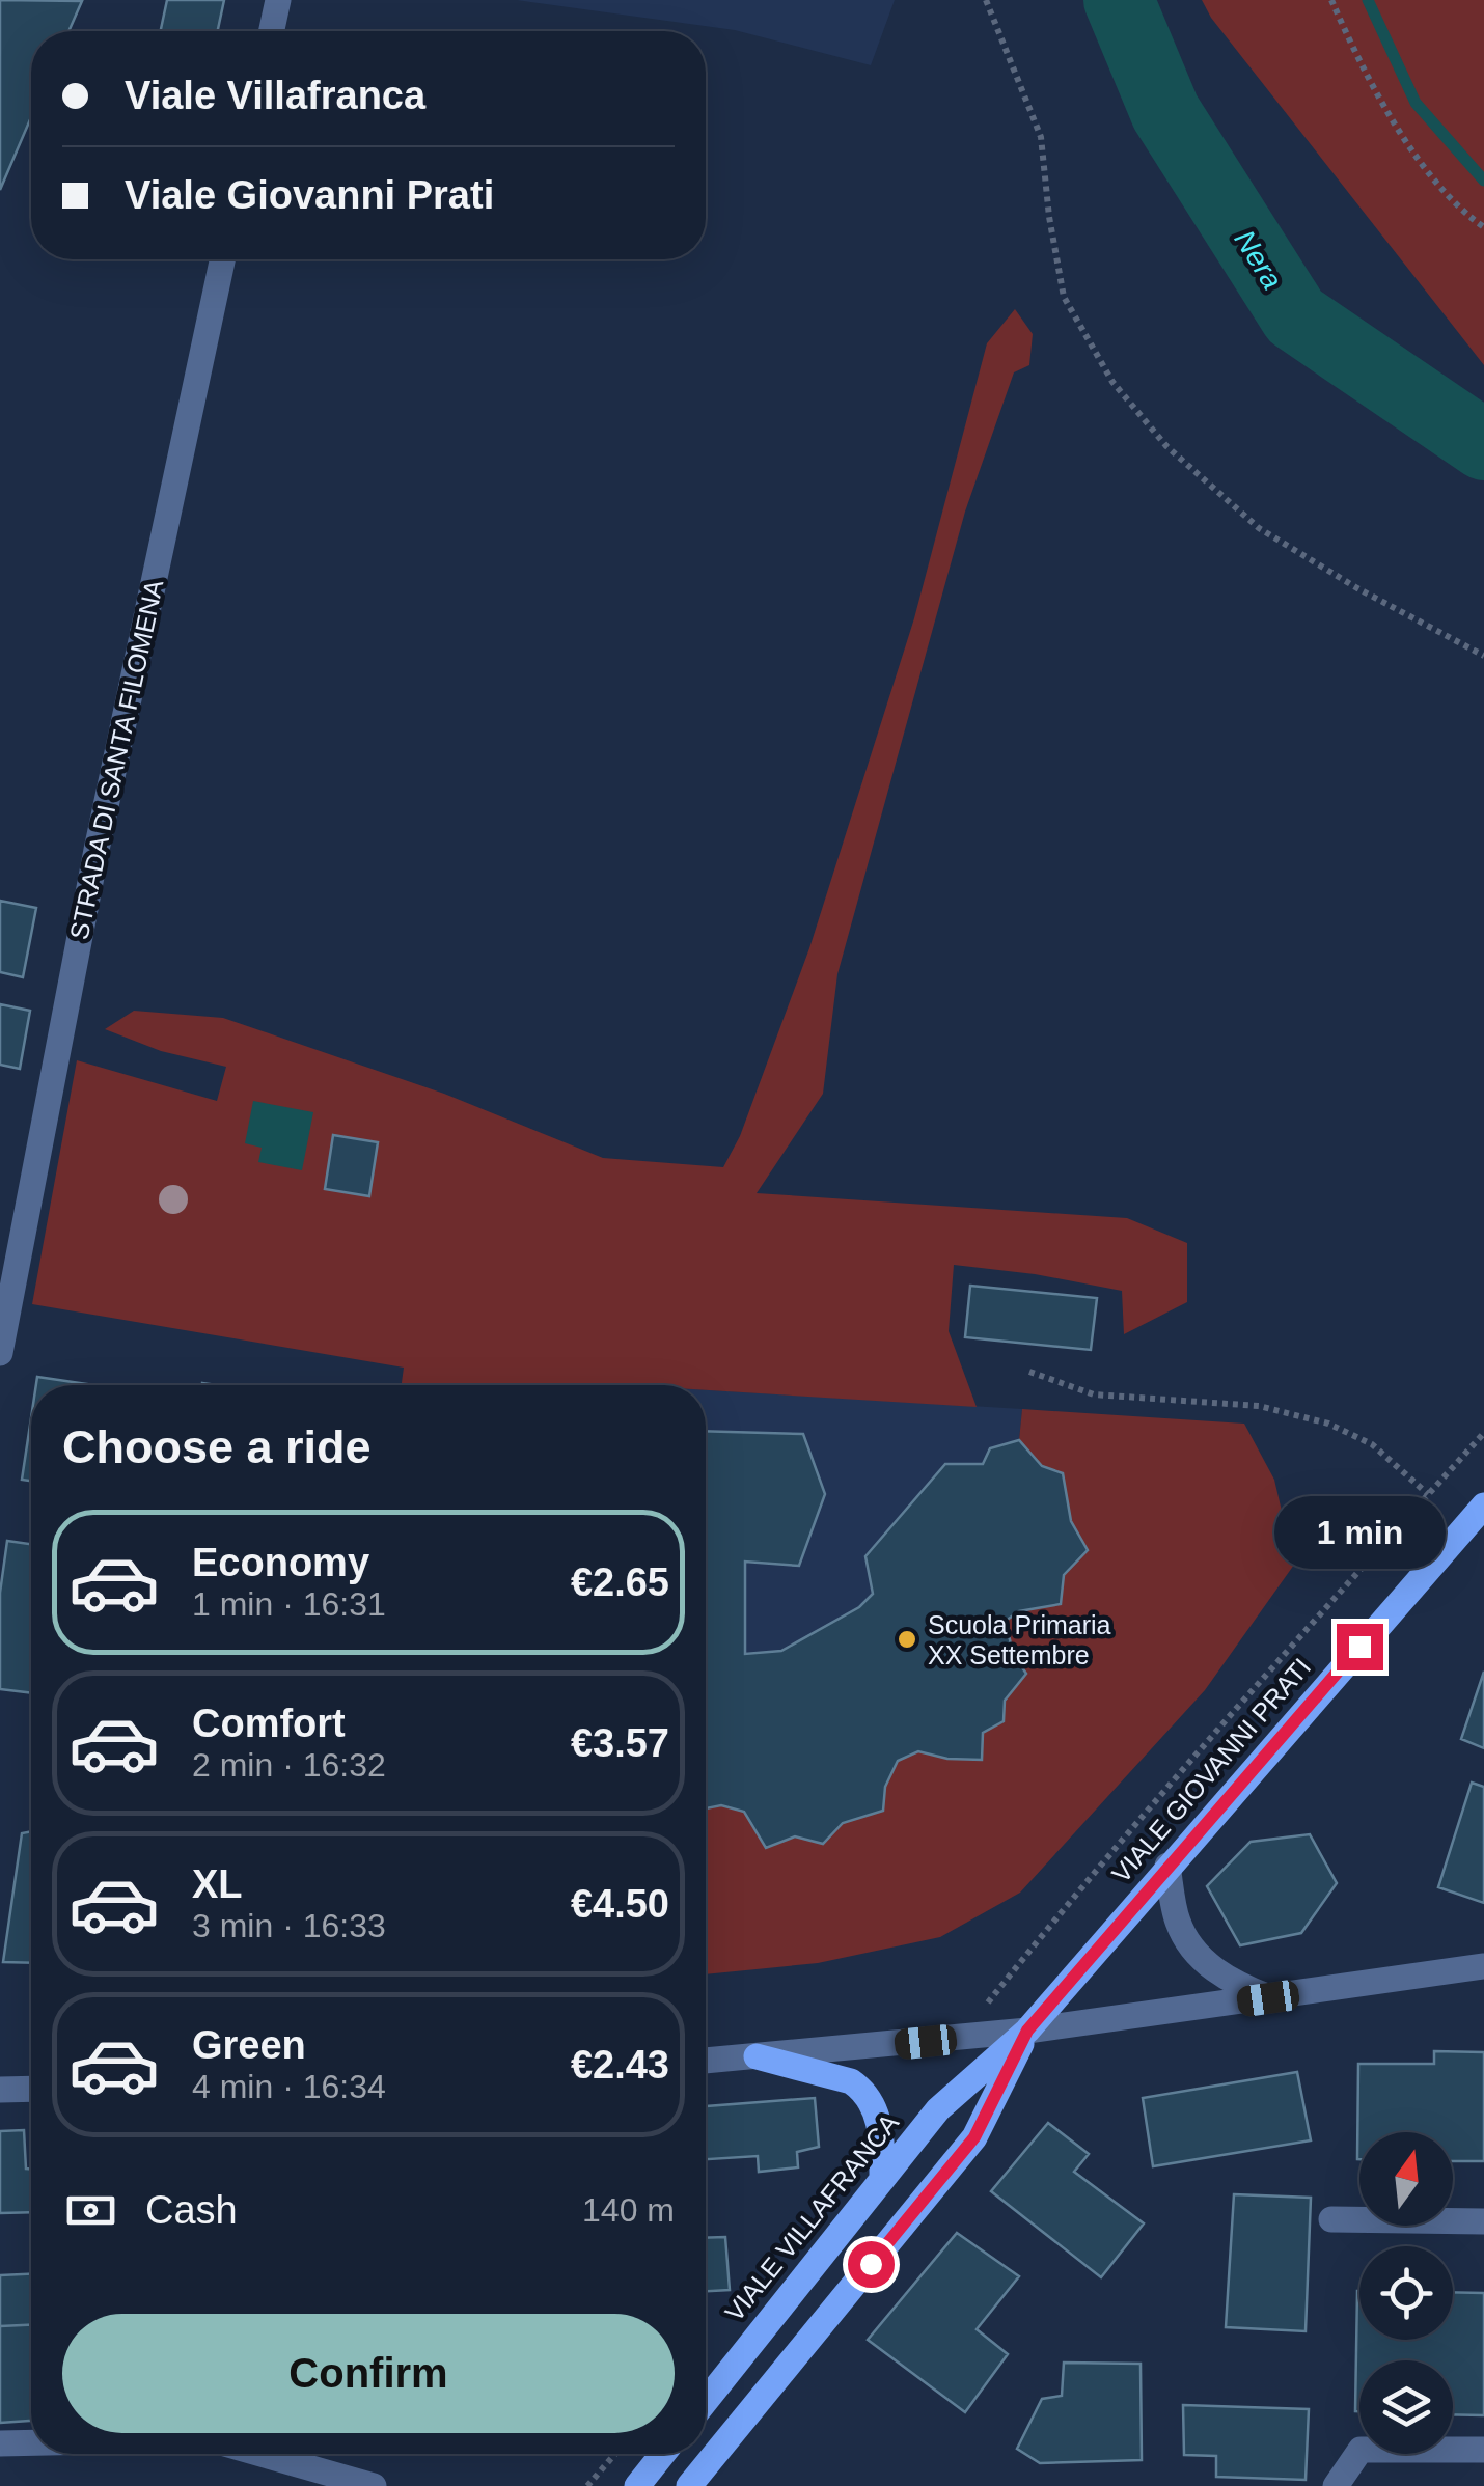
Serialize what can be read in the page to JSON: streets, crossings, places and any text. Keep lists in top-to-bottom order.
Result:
{
  "streets": {
    "main road": ["VIALE GIOVANNI PRATI", "VIALE VILLAFRANCA"],
    "street": ["STRADA DI SANTA FILOMENA"]
  },
  "crossings": [
    ["VIALE GIOVANNI PRATI", "VIALE VILLAFRANCA"]
  ],
  "water": ["Nera"],
  "places": ["Scuola Primaria XX Settembre"],
  "north": "top",
  "page": {
    "banner": ["Viale Villafranca", "Viale Giovanni Prati"],
    "heading": "Choose a ride",
    "bubble": "1 min",
    "list": [
      {
        "name": "Economy",
        "note": "1 min · 16:31",
        "value": "€2.65"
      },
      {
        "name": "Comfort",
        "note": "2 min · 16:32",
        "value": "€3.57"
      },
      {
        "name": "XL",
        "note": "3 min · 16:33",
        "value": "€4.50"
      },
      {
        "name": "Green",
        "note": "4 min · 16:34",
        "value": "€2.43"
      }
    ],
    "pay": ["Cash", "140 m"],
    "buttons": "Confirm"
  }
}
